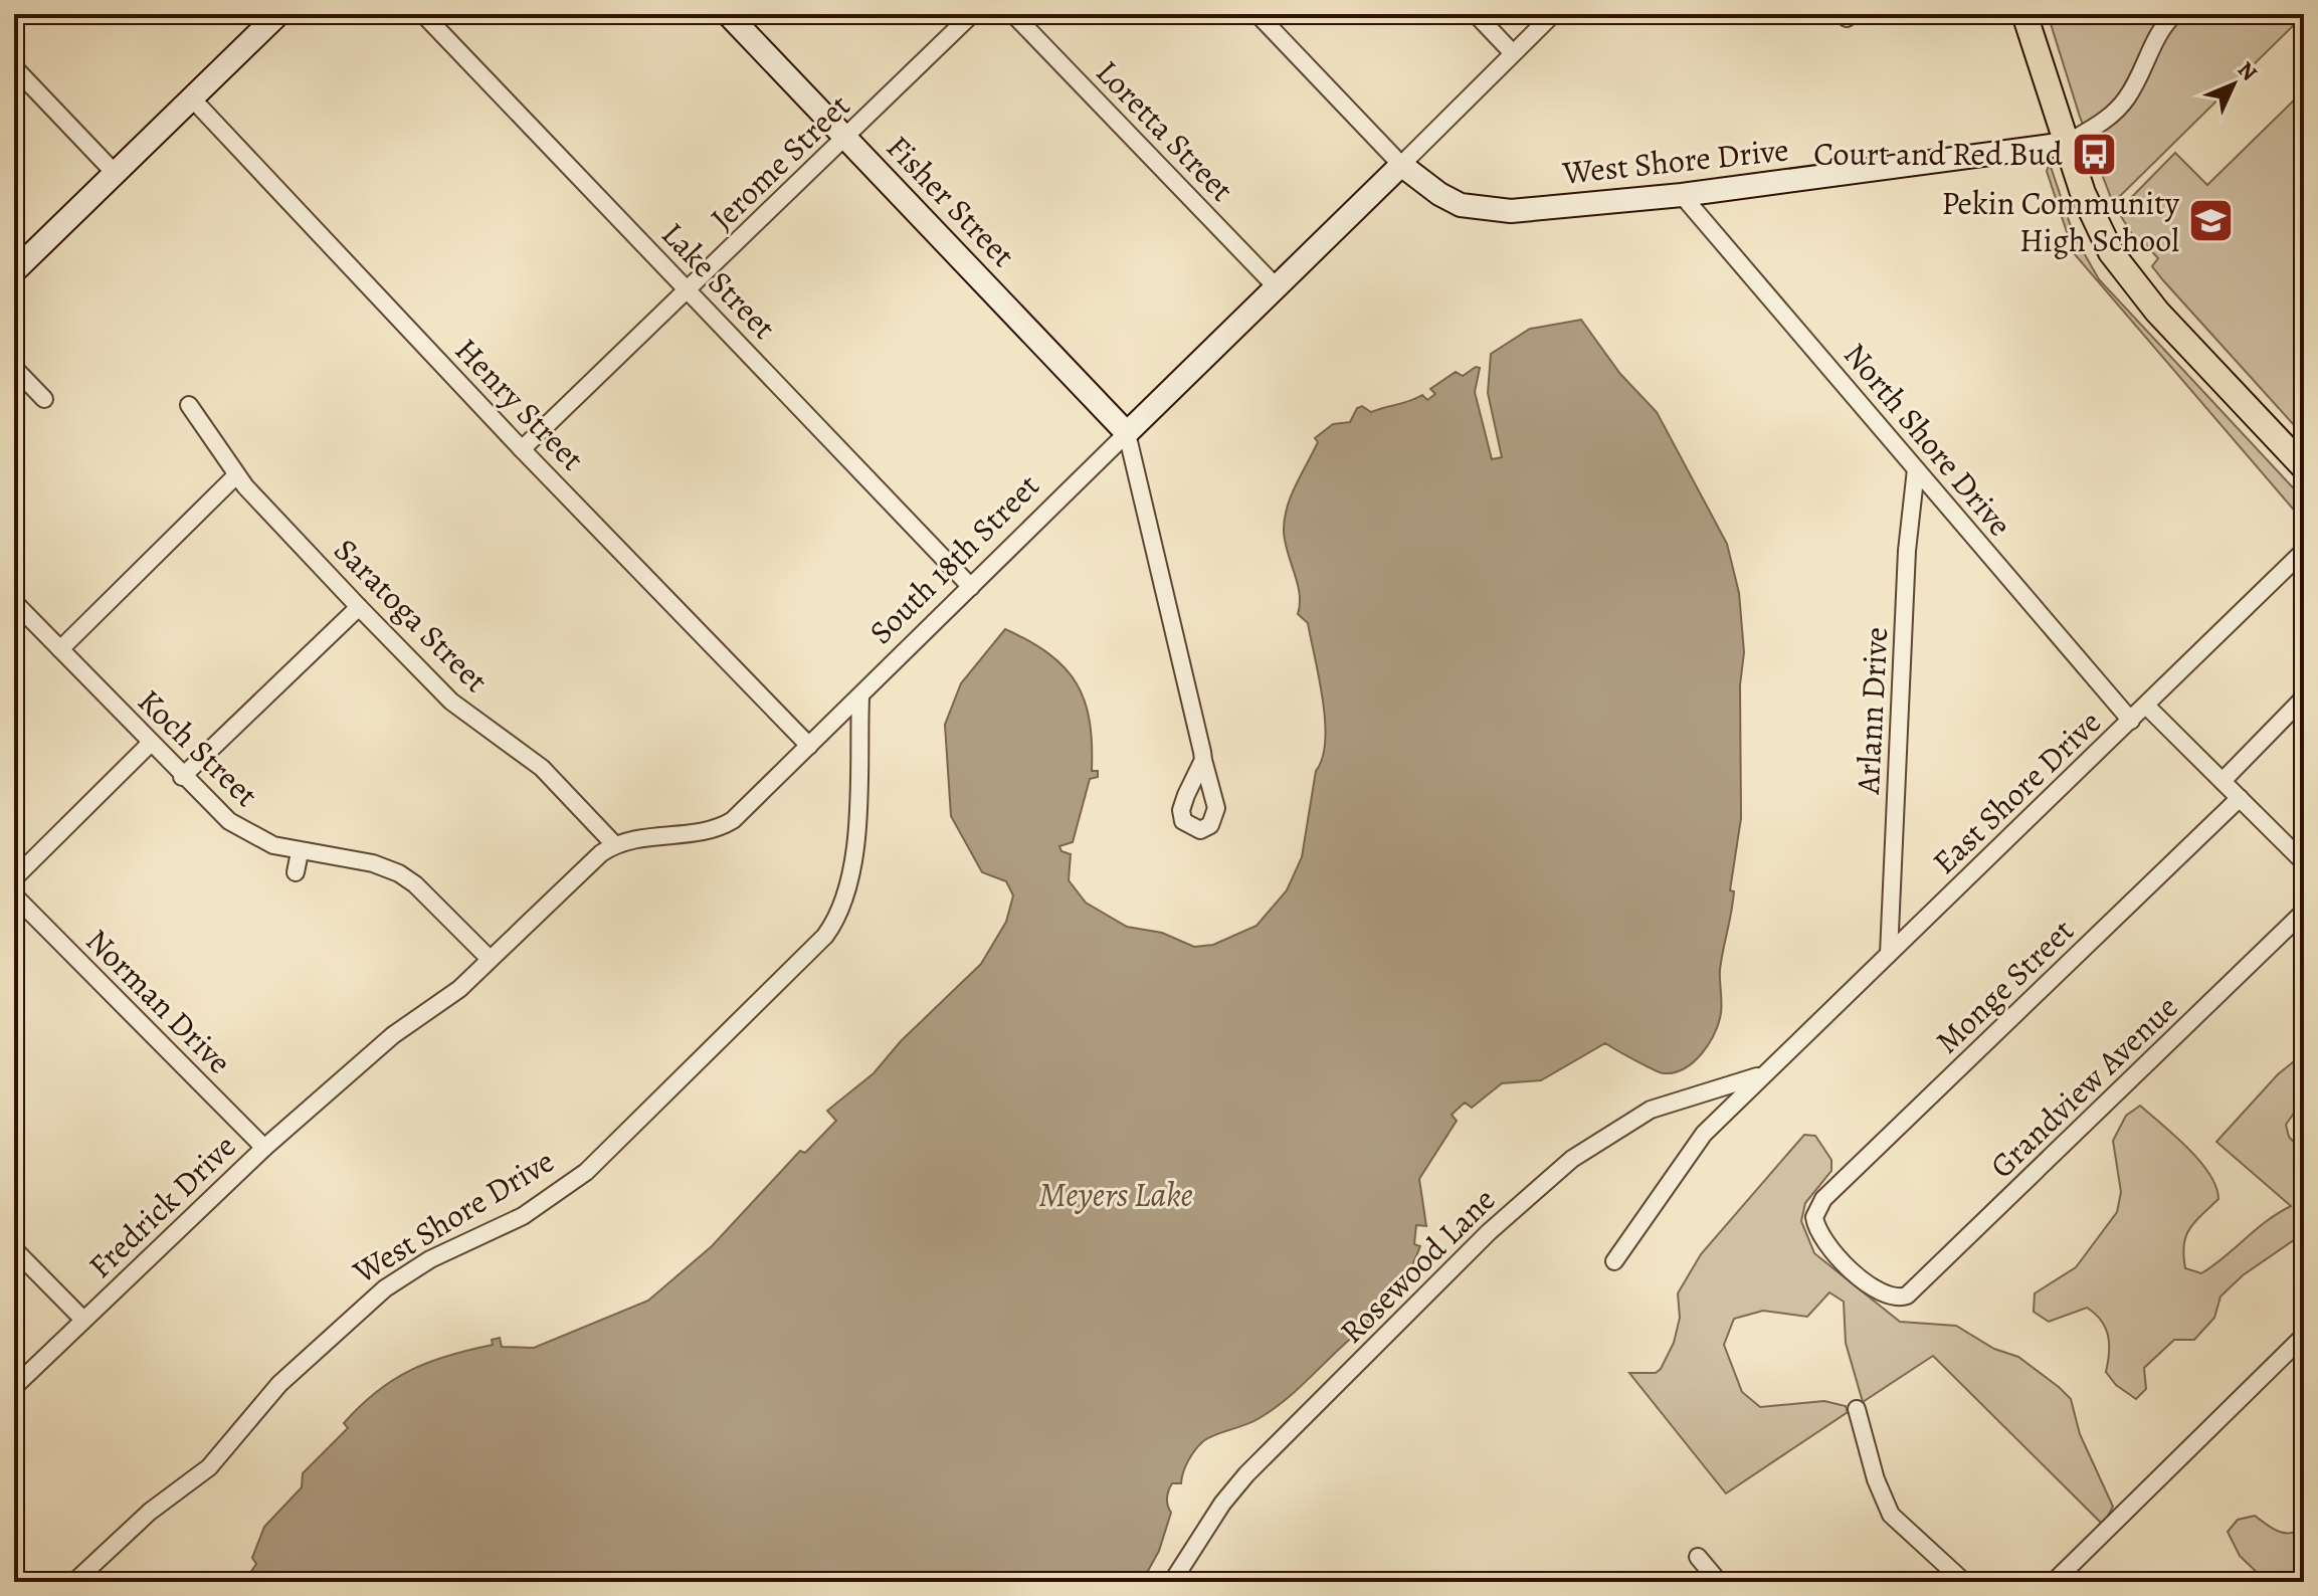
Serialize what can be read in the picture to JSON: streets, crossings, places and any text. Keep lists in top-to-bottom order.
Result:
{
  "streets": {
    "street": [
      "Loretta Street",
      "West Shore Drive",
      "Jerome Street",
      "Fisher Street",
      "Lake Street",
      "Henry Street",
      "North Shore Drive",
      "South 18th Street",
      "Saratoga Street",
      "Arlann Drive",
      "Koch Street",
      "East Shore Drive",
      "Monge Street",
      "Norman Drive",
      "Grandview Avenue",
      "Fredrick Drive",
      "Rosewood Lane"
    ]
  },
  "crossings": [
    ["Loretta Street", "South 18th Street"],
    ["West Shore Drive", "North Shore Drive"],
    ["West Shore Drive", "South 18th Street"],
    ["Jerome Street", "Fisher Street"],
    ["Jerome Street", "Lake Street"],
    ["Jerome Street", "Henry Street"],
    ["Fisher Street", "South 18th Street"],
    ["Lake Street", "South 18th Street"],
    ["Henry Street", "South 18th Street"],
    ["North Shore Drive", "Arlann Drive"],
    ["North Shore Drive", "East Shore Drive"],
    ["South 18th Street", "Saratoga Street"],
    ["South 18th Street", "Koch Street"],
    ["South 18th Street", "Fredrick Drive"],
    ["Arlann Drive", "East Shore Drive"],
    ["East Shore Drive", "Rosewood Lane"],
    ["Monge Street", "Grandview Avenue"],
    ["Norman Drive", "Fredrick Drive"]
  ],
  "water": ["Meyers Lake"],
  "places": {
    "bus stop": ["Court and Red Bud"],
    "school or university": ["Pekin Community High School"]
  },
  "north": "top right"
}
